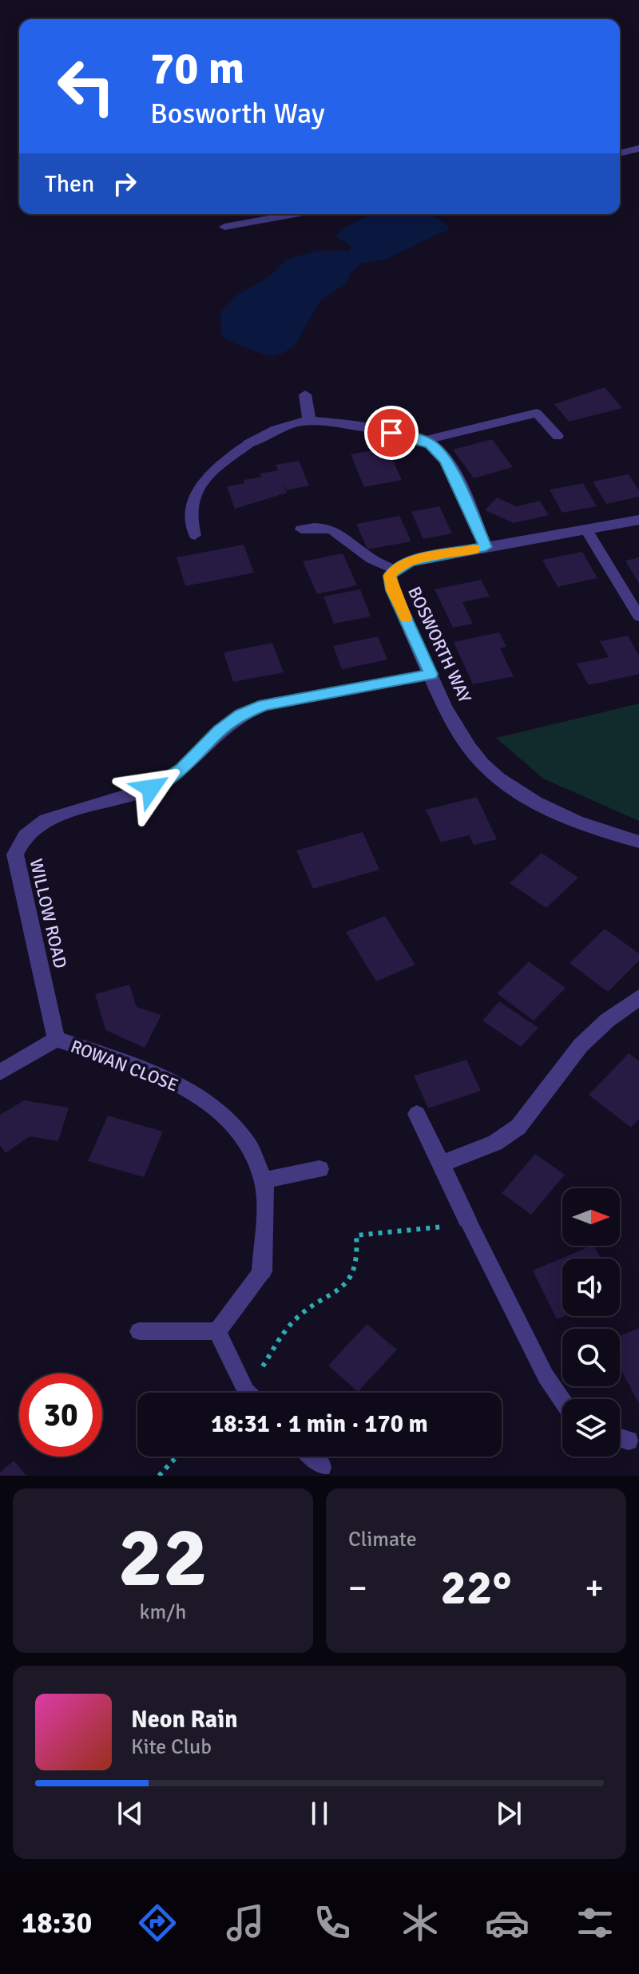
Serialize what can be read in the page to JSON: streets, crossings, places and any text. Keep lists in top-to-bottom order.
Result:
{
  "streets": {
    "street": ["BOSWORTH WAY", "WILLOW ROAD", "ROWAN CLOSE"]
  },
  "crossings": [
    ["BOSWORTH WAY", "WILLOW ROAD"],
    ["WILLOW ROAD", "ROWAN CLOSE"]
  ],
  "north": "right",
  "page": {
    "turn": ["70 m", "Bosworth Way"],
    "then": "Then",
    "limit": "30",
    "trip": "18:31 · 1 min · 170 m",
    "tile": [
      ["22", "km/h"],
      "Climate"
    ],
    "heat": ["−", "22°", "+"],
    "song": ["Neon Rain", "Kite Club"],
    "tabs": "18:30"
  }
}
